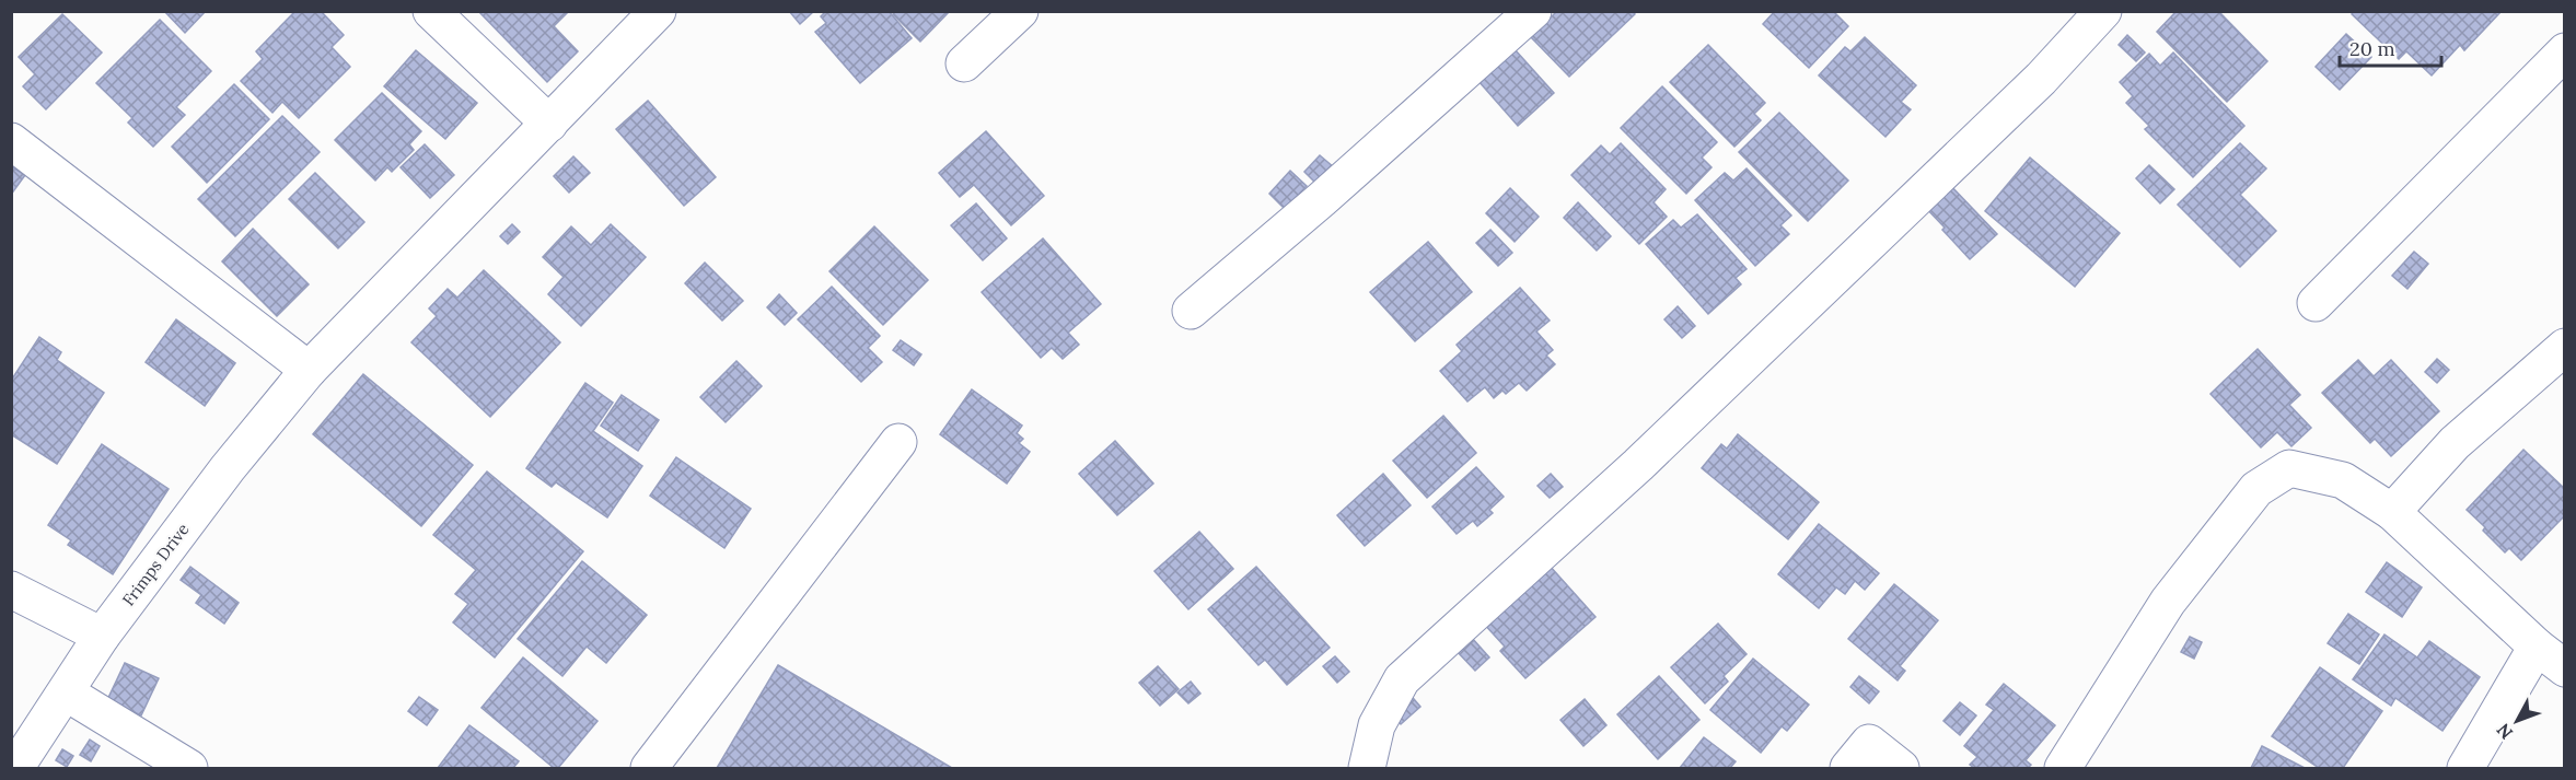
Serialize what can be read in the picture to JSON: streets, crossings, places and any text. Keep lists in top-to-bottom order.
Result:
{
  "streets": {
    "street": ["Frimps Drive"]
  },
  "scale_bar": "20 m",
  "north": "bottom left"
}
